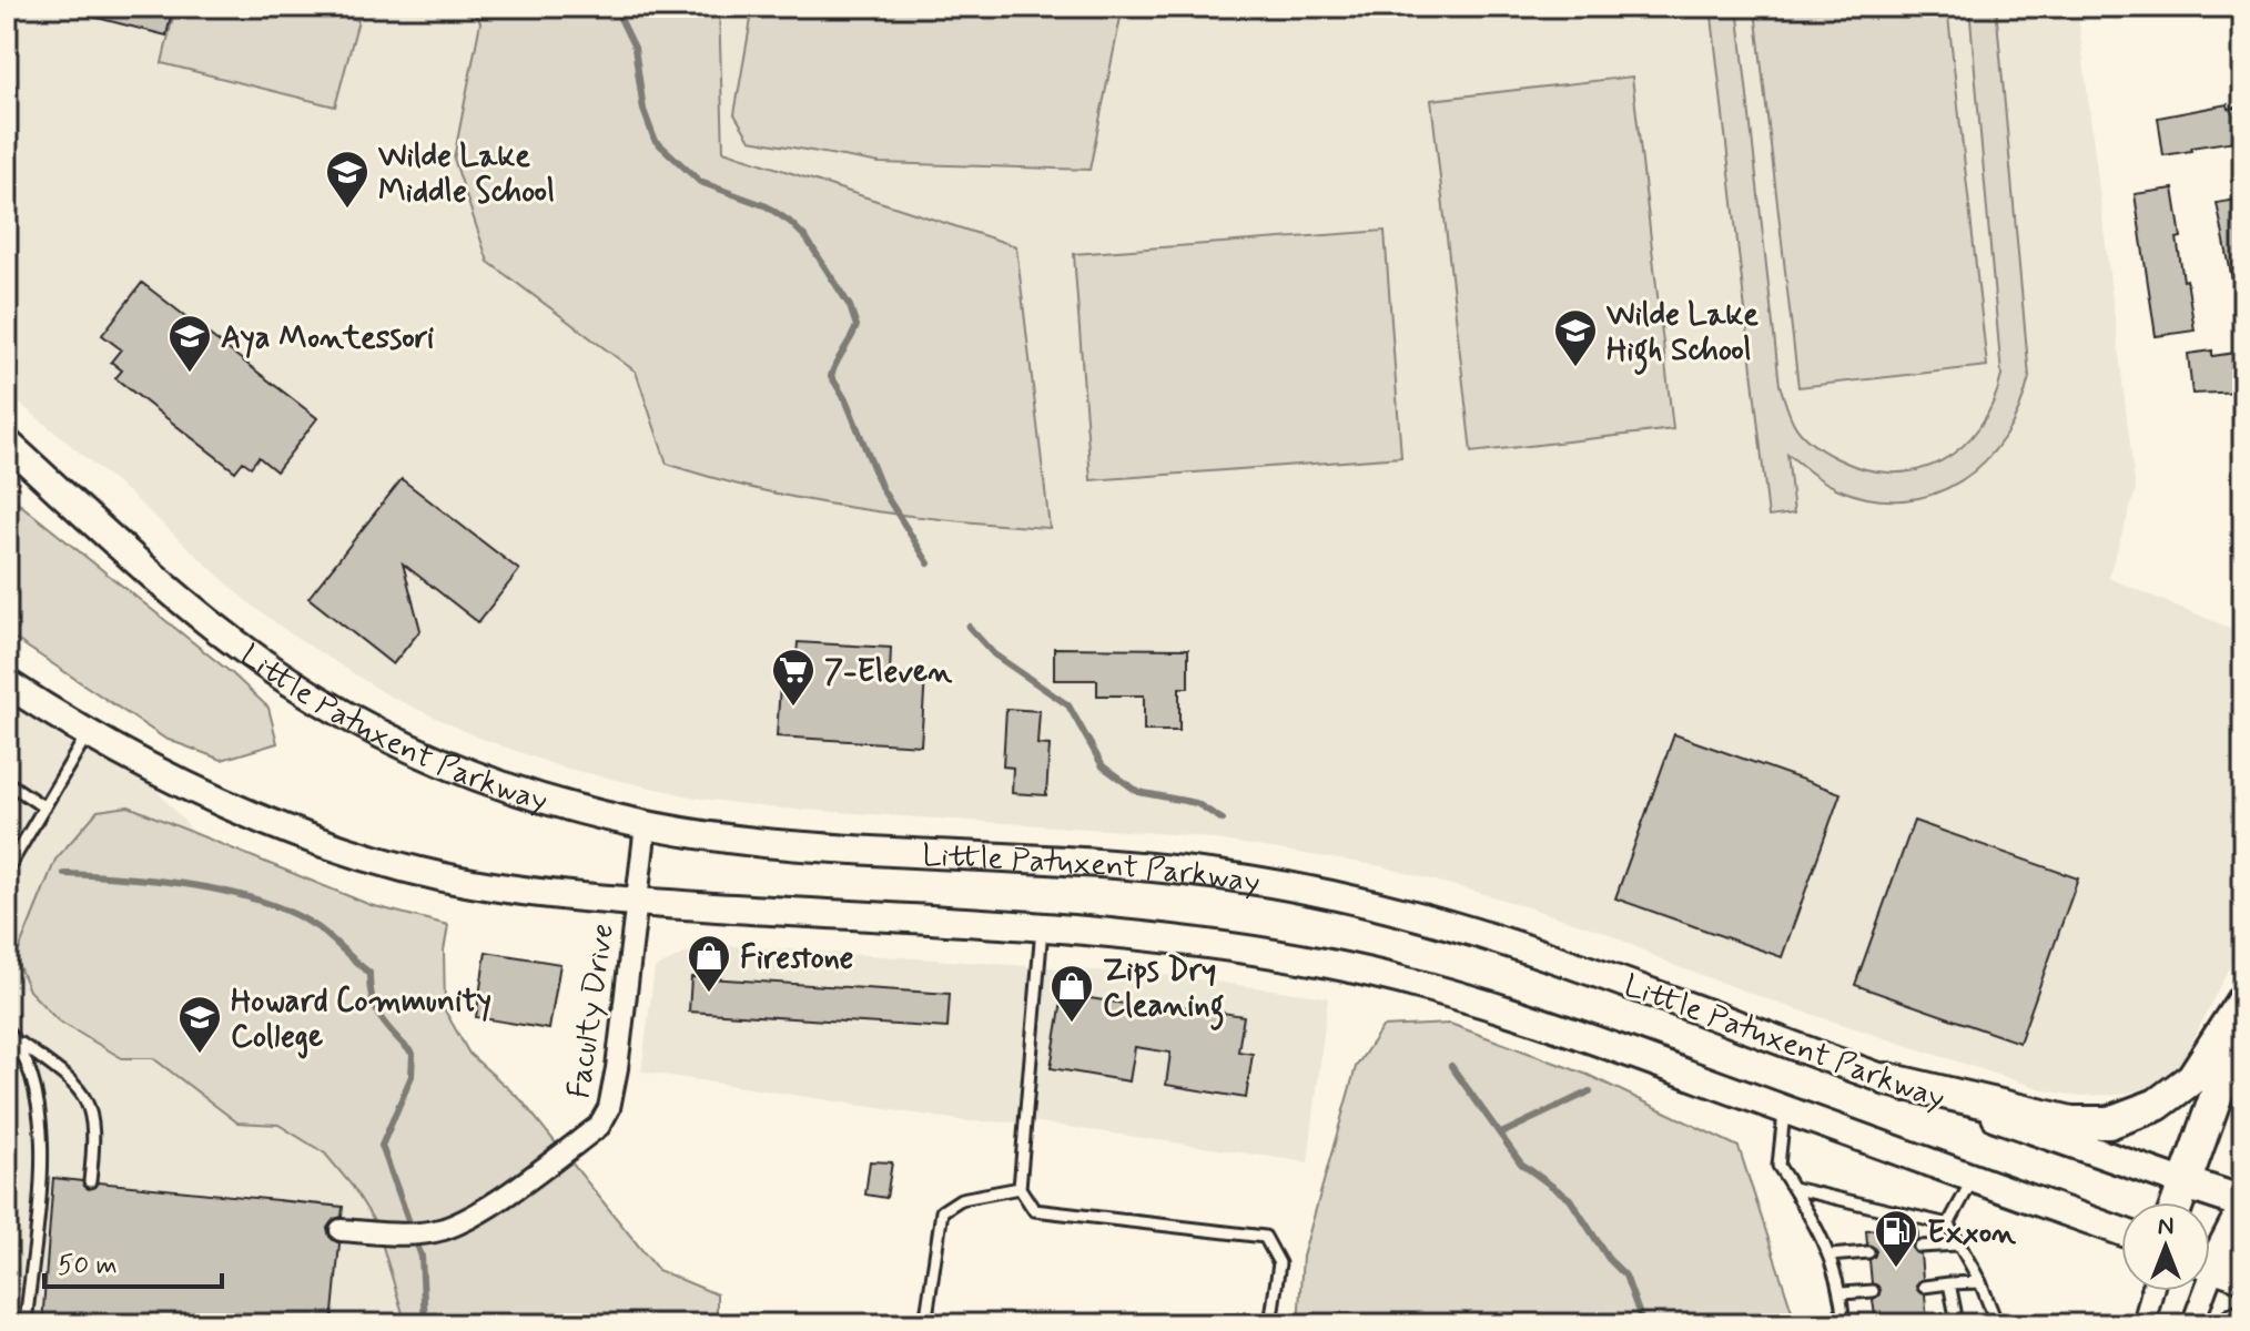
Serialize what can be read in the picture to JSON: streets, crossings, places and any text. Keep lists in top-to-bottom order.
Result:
{
  "streets": {
    "main road": ["Little Patuxent Parkway"],
    "street": ["Faculty Drive"]
  },
  "crossings": [
    ["Little Patuxent Parkway", "Faculty Drive"]
  ],
  "places": {
    "school or university": [
      "Wilde Lake Middle School",
      "Wilde Lake High School",
      "Aya Montessori",
      "Howard Community College"
    ],
    "supermarket": ["7-Eleven"],
    "shop": ["Firestone", "Zips Dry Cleaning"],
    "fuel station": ["Exxon"]
  },
  "scale_bar": "50 m",
  "north": "top"
}
